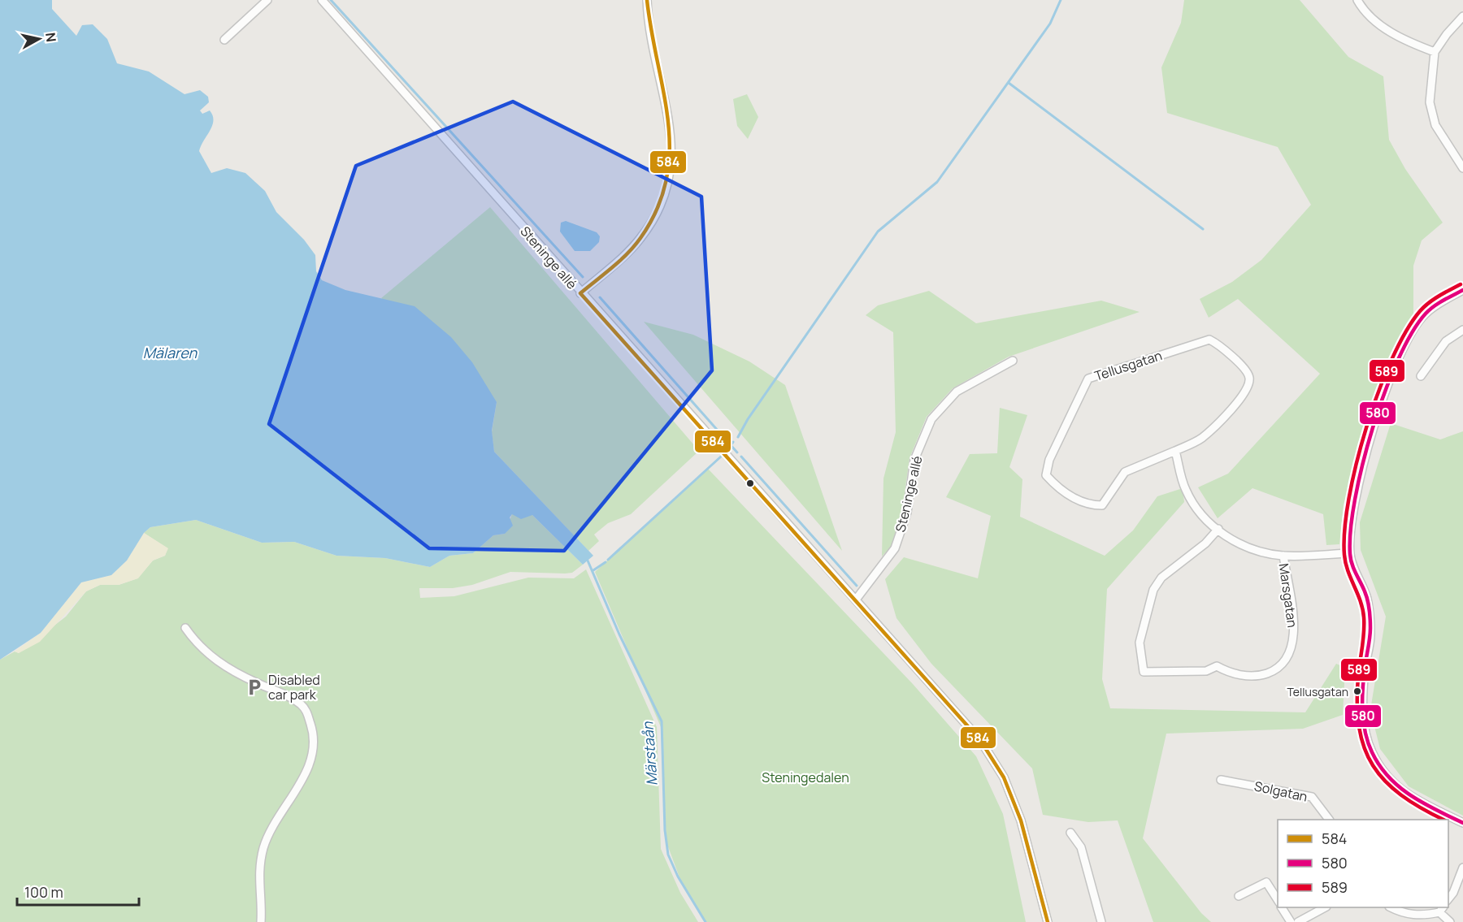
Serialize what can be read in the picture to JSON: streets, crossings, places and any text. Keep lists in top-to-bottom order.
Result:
{
  "streets": {
    "street": [
      "Steninge allé",
      "Tellusgatan",
      "Marsgatan",
      "Solgatan"
    ]
  },
  "water": ["Mälaren", "Märstaån"],
  "parks": ["Steningedalen"],
  "places": {
    "parking": ["Disabled car park"],
    "other": ["Tellusgatan"]
  },
  "lines": ["transit line 584", "transit line 589", "transit line 580"],
  "legend": ["584", "580", "589"],
  "scale_bar": "100 m",
  "north": "right"
}
